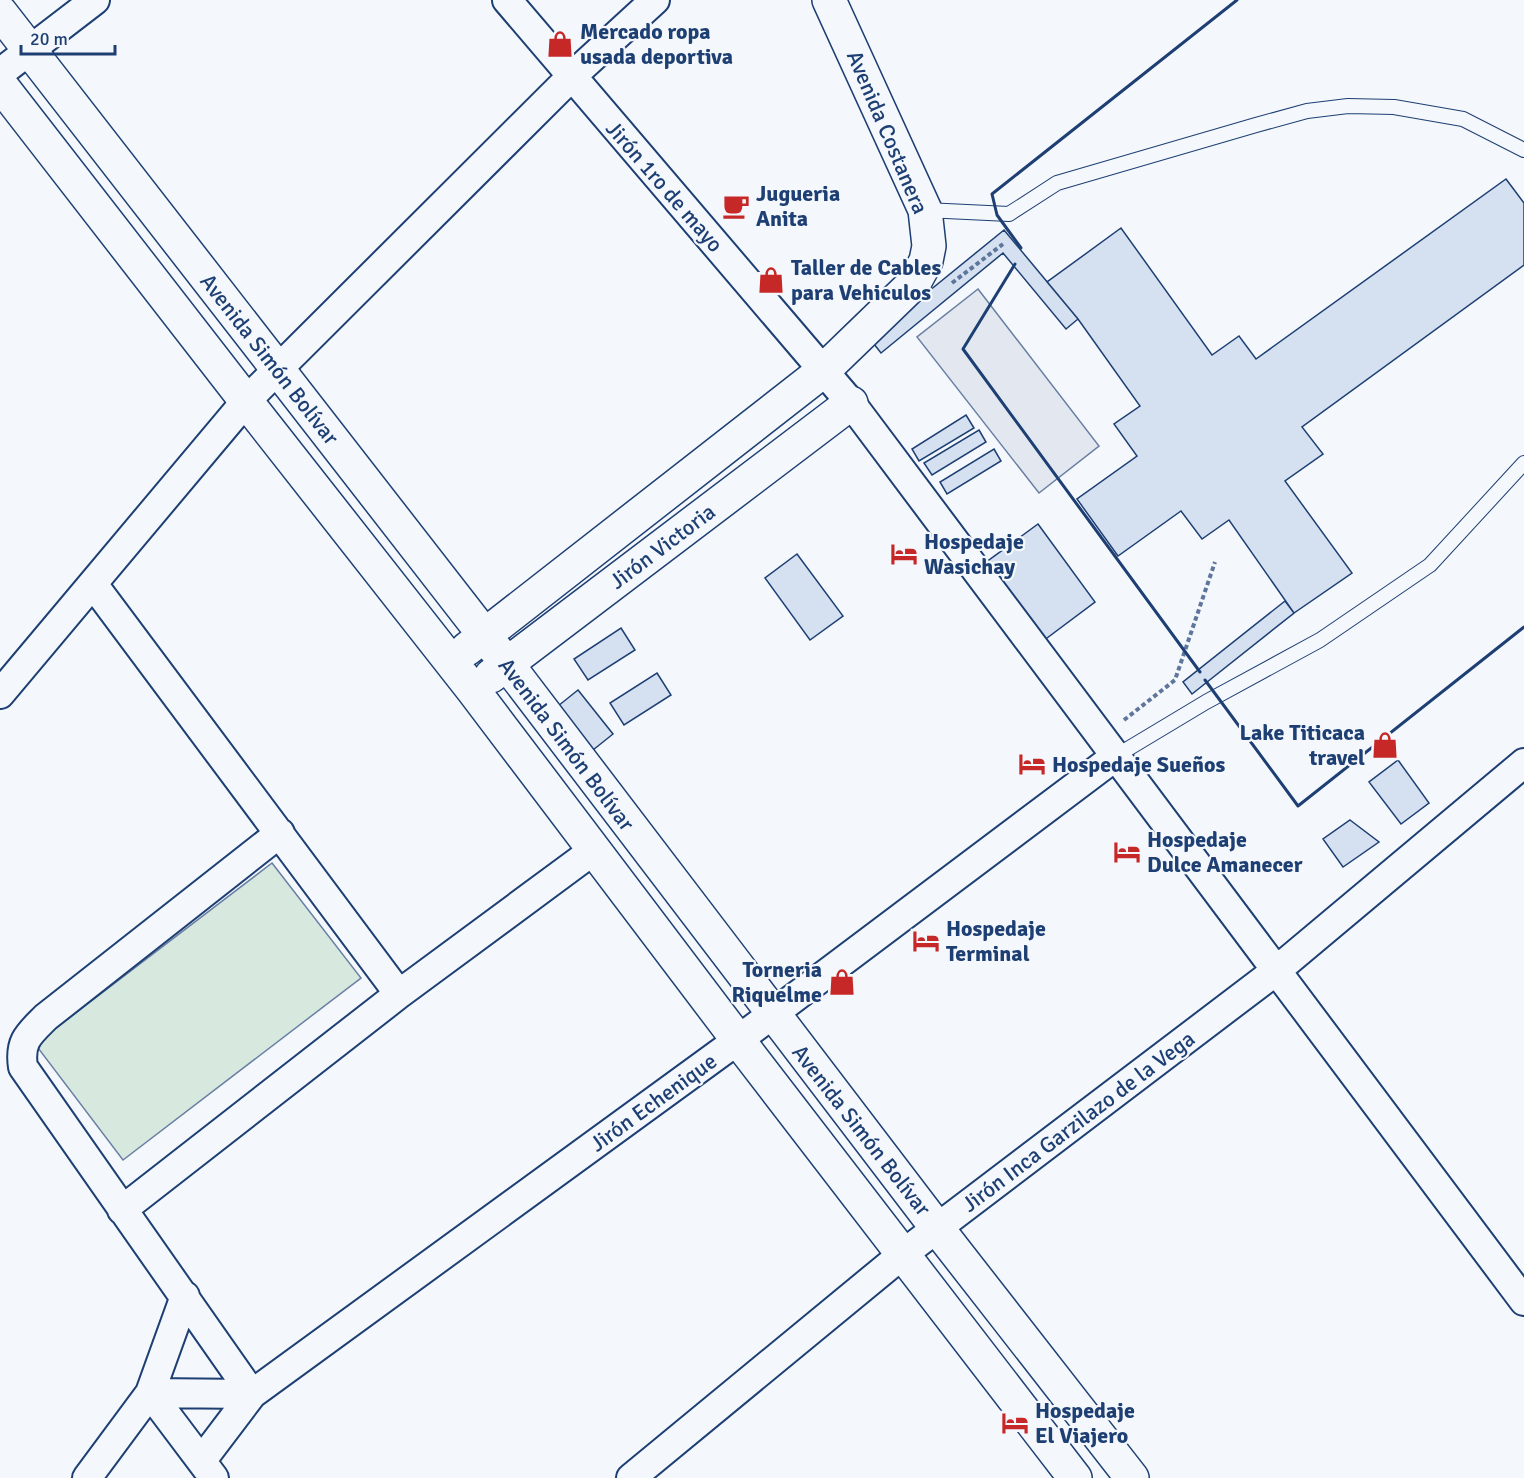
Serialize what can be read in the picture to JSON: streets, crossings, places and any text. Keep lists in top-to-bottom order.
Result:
{
  "streets": {
    "street": [
      "Avenida Costanera",
      "Jirón 1ro de mayo",
      "Avenida Simón Bolívar",
      "Jirón Victoria",
      "Jirón Echenique",
      "Jirón Inca Garzilazo de la Vega"
    ]
  },
  "crossings": [
    ["Avenida Costanera", "Jirón 1ro de mayo"],
    ["Avenida Costanera", "Jirón Victoria"],
    ["Jirón 1ro de mayo", "Jirón Victoria"],
    ["Jirón 1ro de mayo", "Jirón Echenique"],
    ["Jirón 1ro de mayo", "Jirón Inca Garzilazo de la Vega"],
    ["Avenida Simón Bolívar", "Jirón Victoria"],
    ["Avenida Simón Bolívar", "Jirón Echenique"],
    ["Avenida Simón Bolívar", "Jirón Inca Garzilazo de la Vega"]
  ],
  "places": {
    "shop": [
      "Mercado ropa usada deportiva",
      "Taller de Cables para Vehiculos",
      "Lake Titicaca travel",
      "Torneria Riquelme"
    ],
    "cafe": ["Jugueria Anita"],
    "hotel": [
      "Hospedaje Wasichay",
      "Hospedaje Sueños",
      "Hospedaje Dulce Amanecer",
      "Hospedaje Terminal",
      "Hospedaje El Viajero"
    ]
  },
  "scale_bar": "20 m"
}
